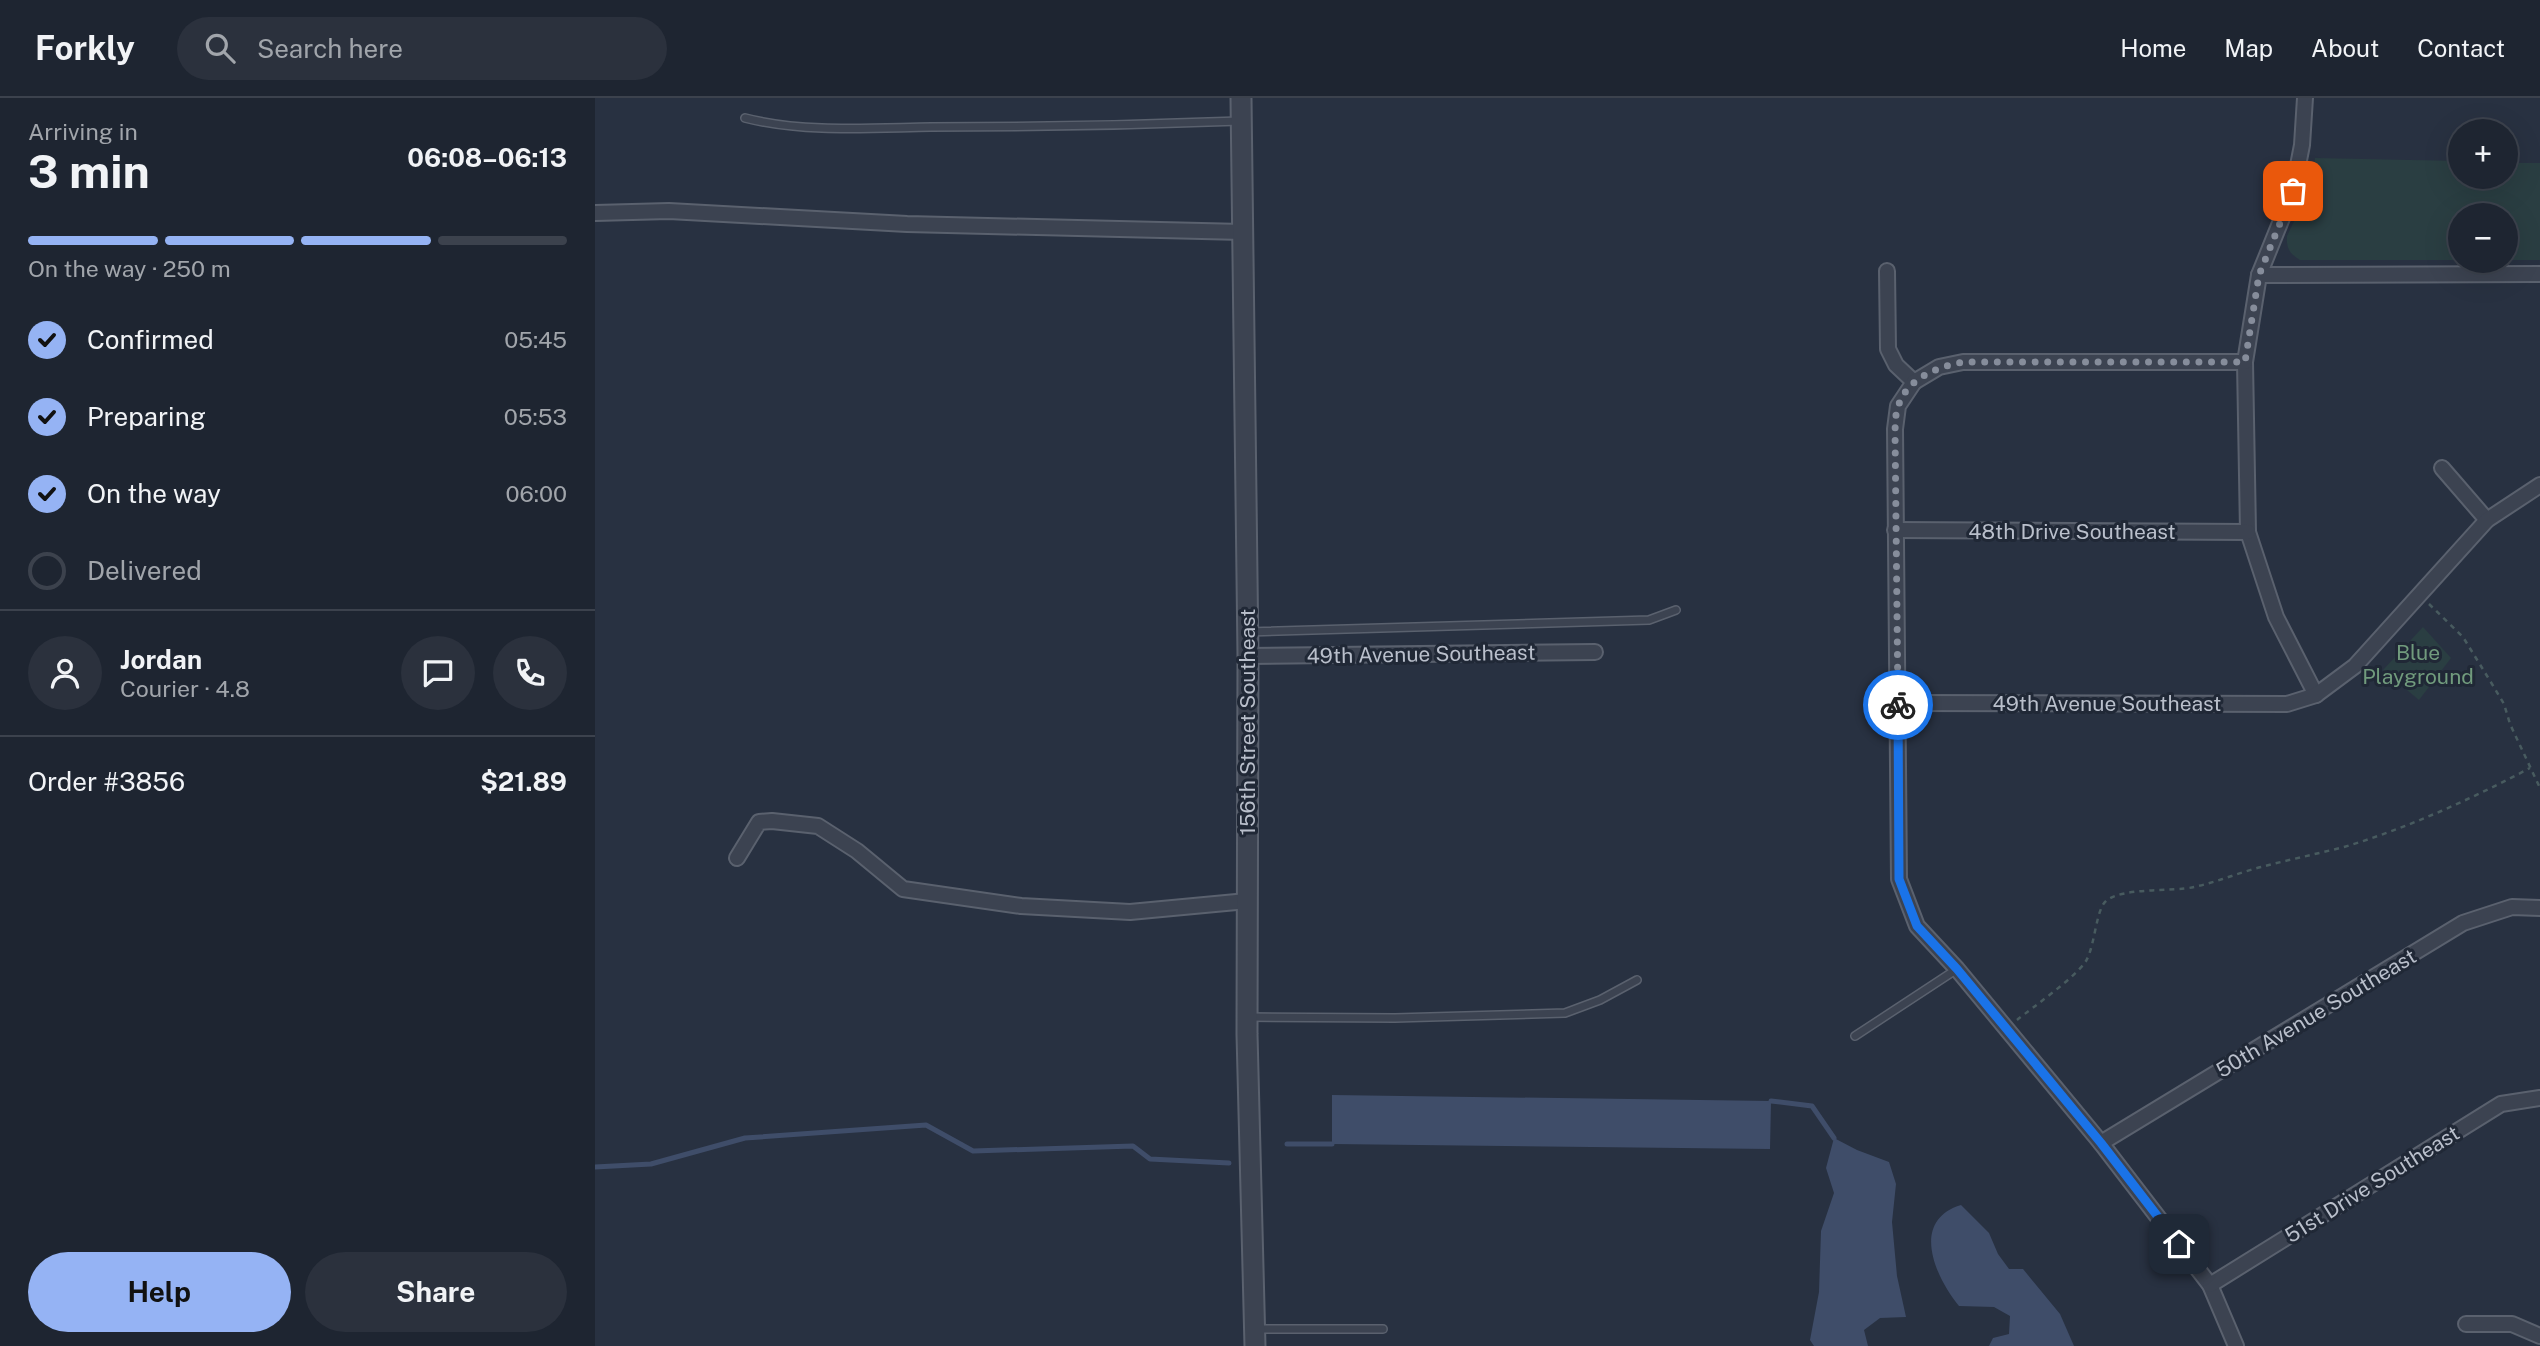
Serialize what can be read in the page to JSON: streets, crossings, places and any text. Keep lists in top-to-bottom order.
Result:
{
  "streets": {
    "street": [
      "48th Drive Southeast",
      "49th Avenue Southeast",
      "156th Street Southeast",
      "50th Avenue Southeast",
      "51st Drive Southeast"
    ]
  },
  "crossings": [
    ["49th Avenue Southeast", "156th Street Southeast"]
  ],
  "parks": ["Blue Playground"],
  "page": {
    "header": "Forkly",
    "search": "Search here",
    "nav": [
      "Home",
      "Map",
      "About",
      "Contact"
    ],
    "heading": ["3 min", "Arriving in", "06:08–06:13"],
    "panel": [
      "Jordan",
      "Courier · 4.8",
      "Order #3856",
      "$21.89"
    ],
    "map_buttons": ["+", "−"],
    "bar": "On the way · 250 m",
    "list": [
      ["Confirmed", "05:45"],
      ["Preparing", "05:53"],
      ["On the way", "06:00"],
      "Delivered"
    ],
    "buttons": ["Help", "Share"]
  }
}
